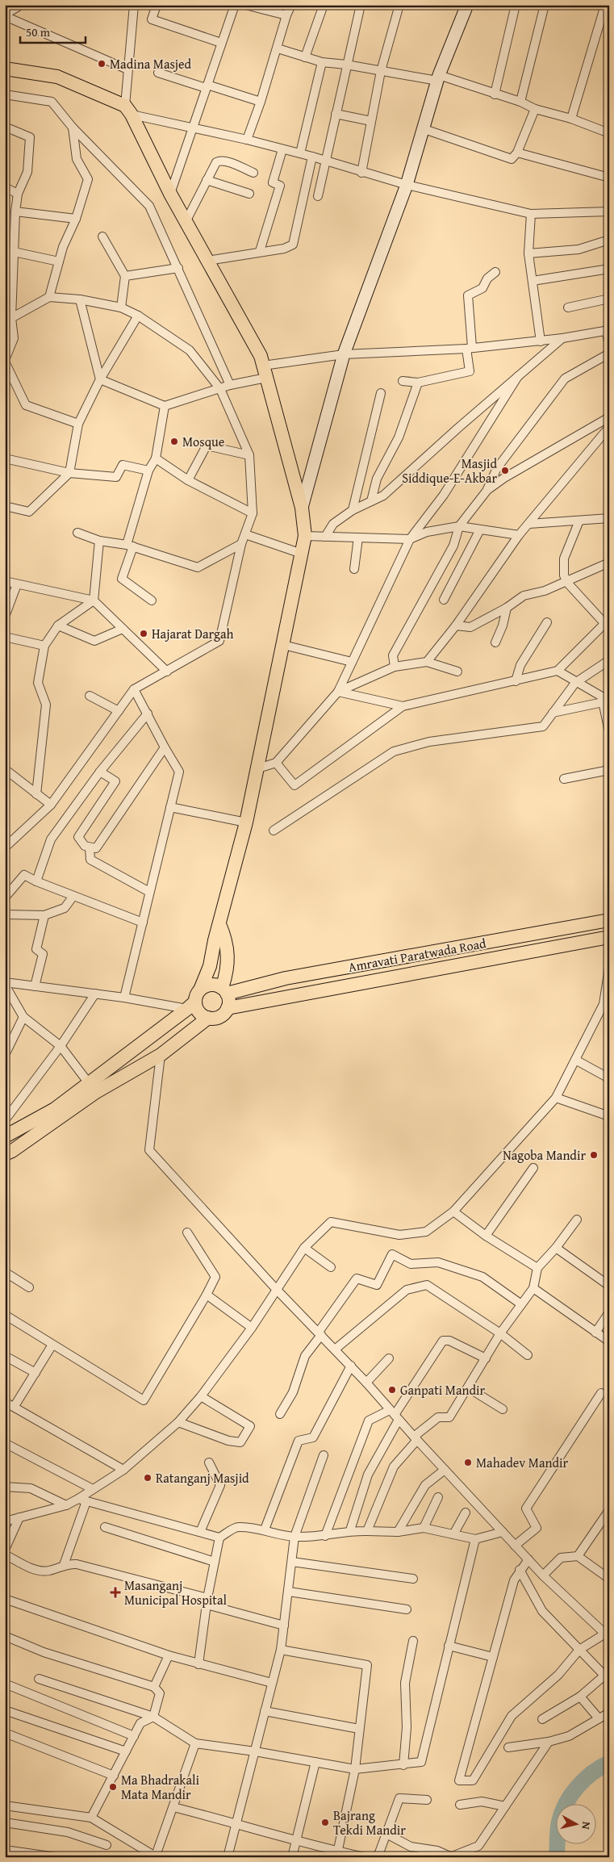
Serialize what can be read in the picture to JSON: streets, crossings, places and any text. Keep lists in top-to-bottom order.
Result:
{
  "streets": {
    "main road": ["Amravati Paratwada Road"]
  },
  "places": {
    "other": [
      "Madina Masjed",
      "Mosque",
      "Masjid Siddique-E-Akbar",
      "Hajarat Dargah",
      "Nagoba Mandir",
      "Ganpati Mandir",
      "Mahadev Mandir",
      "Ratanganj Masjid",
      "Ma Bhadrakali Mata Mandir",
      "Bajrang Tekdi Mandir"
    ],
    "health": ["Masanganj Municipal Hospital"]
  },
  "scale_bar": "50 m",
  "north": "right"
}
